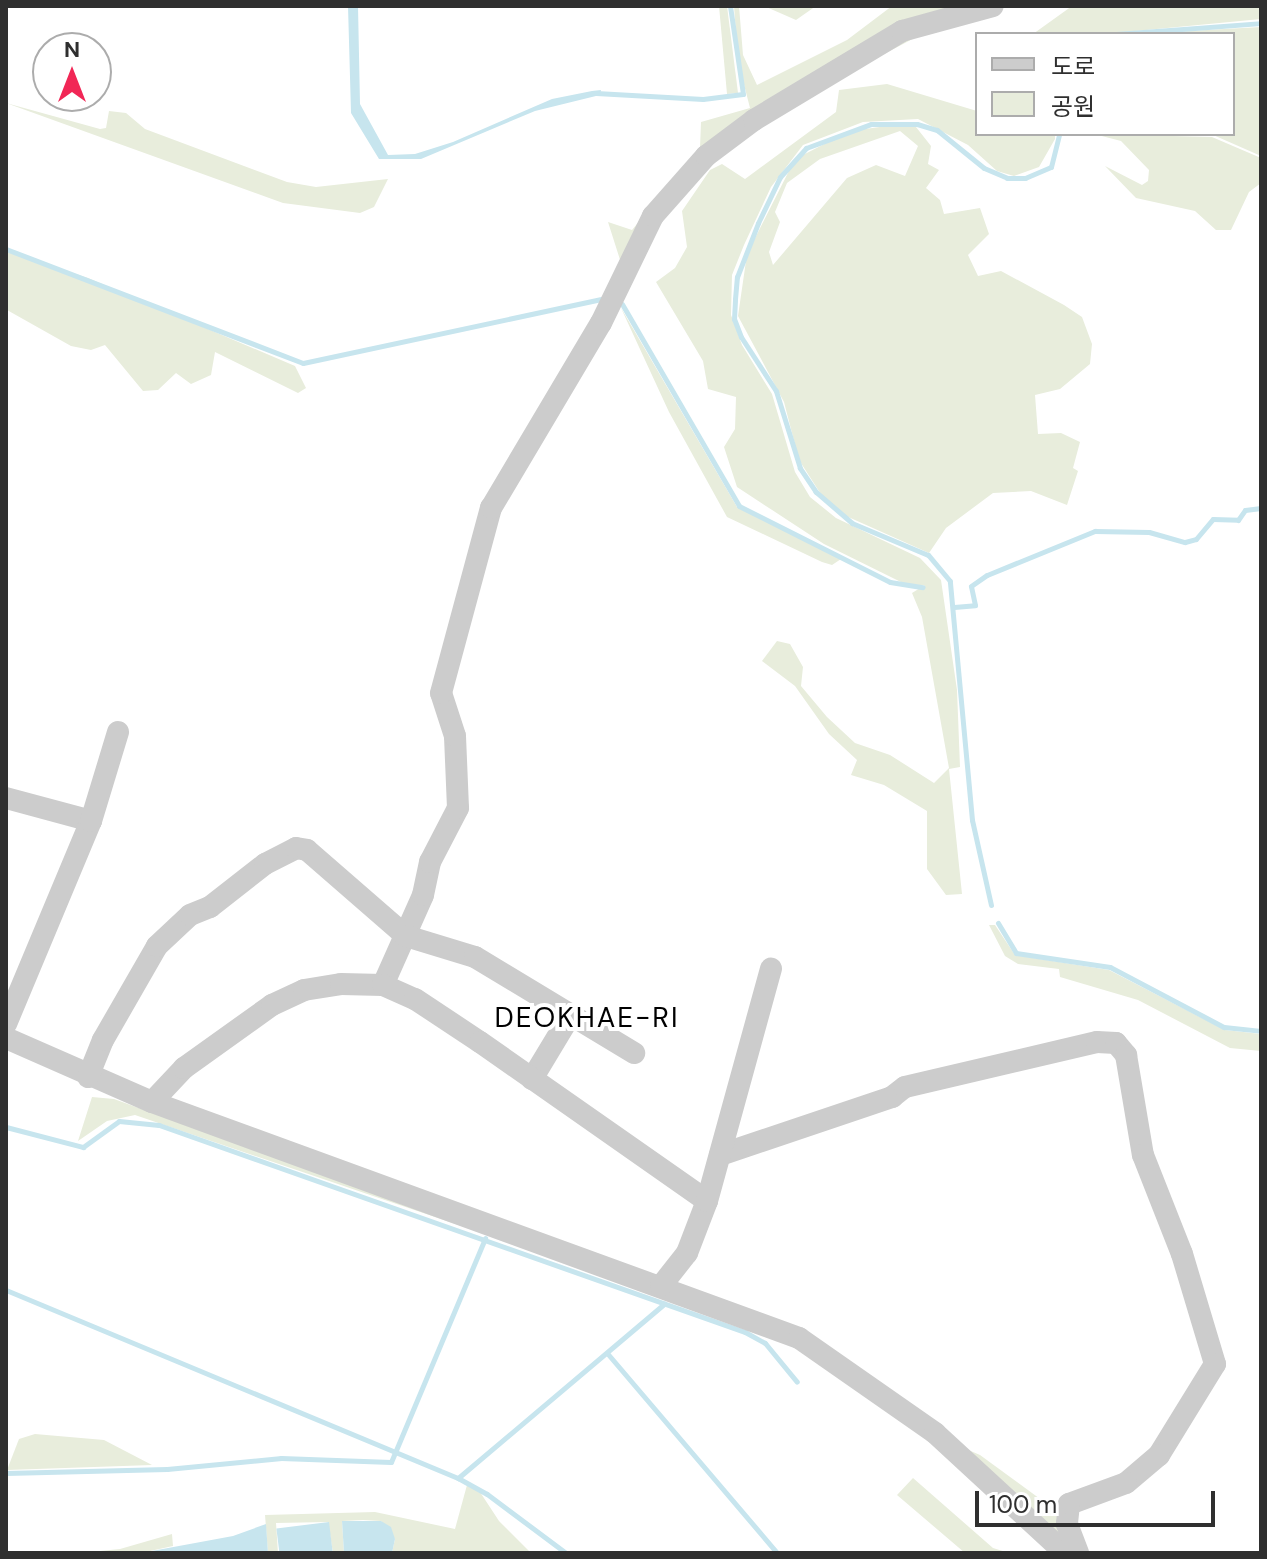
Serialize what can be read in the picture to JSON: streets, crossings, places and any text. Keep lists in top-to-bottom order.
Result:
{
  "districts": ["DEOKHAE-RI"],
  "legend": ["도로", "공원"],
  "scale_bar": "100 m",
  "north": "top"
}
